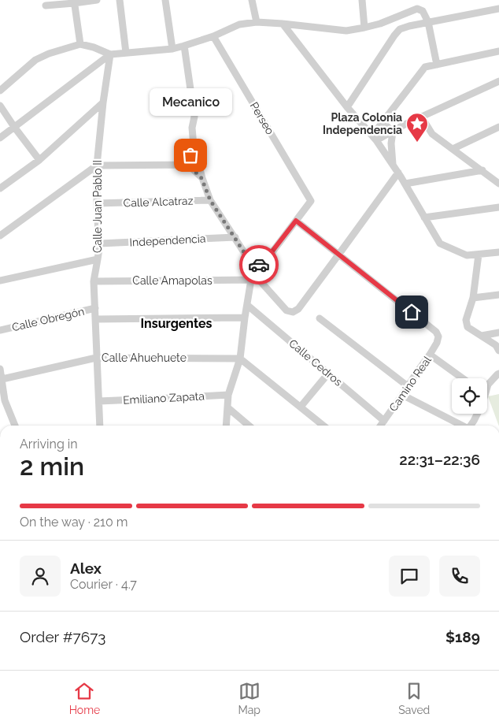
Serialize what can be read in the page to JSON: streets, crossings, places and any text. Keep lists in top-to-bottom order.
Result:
{
  "streets": {
    "street": [
      "Perseo",
      "Calle Alcatraz",
      "Calle Juan Pablo II",
      "Independencia",
      "Calle Amapolas",
      "Calle Obregón",
      "Calle Ahuehuete",
      "Calle Cedros",
      "Camino Real",
      "Emiliano Zapata"
    ]
  },
  "crossings": [
    ["Calle Alcatraz", "Calle Juan Pablo II"],
    ["Calle Juan Pablo II", "Independencia"],
    ["Calle Juan Pablo II", "Calle Amapolas"],
    ["Calle Juan Pablo II", "Calle Obregón"],
    ["Calle Juan Pablo II", "Calle Ahuehuete"],
    ["Calle Juan Pablo II", "Emiliano Zapata"],
    ["Calle Cedros", "Camino Real"]
  ],
  "districts": ["Insurgentes"],
  "places": {
    "place": ["Plaza Colonia Independencia"],
    "other": ["Mecanico"]
  },
  "page": {
    "bubble": "Mecanico",
    "heading": ["2 min", "Arriving in", "22:31–22:36"],
    "panel": [
      "Alex",
      "Courier · 4.7",
      "Order #7673",
      "$189"
    ],
    "bar": "On the way · 210 m",
    "tabs": ["Home", "Map", "Saved"]
  }
}
